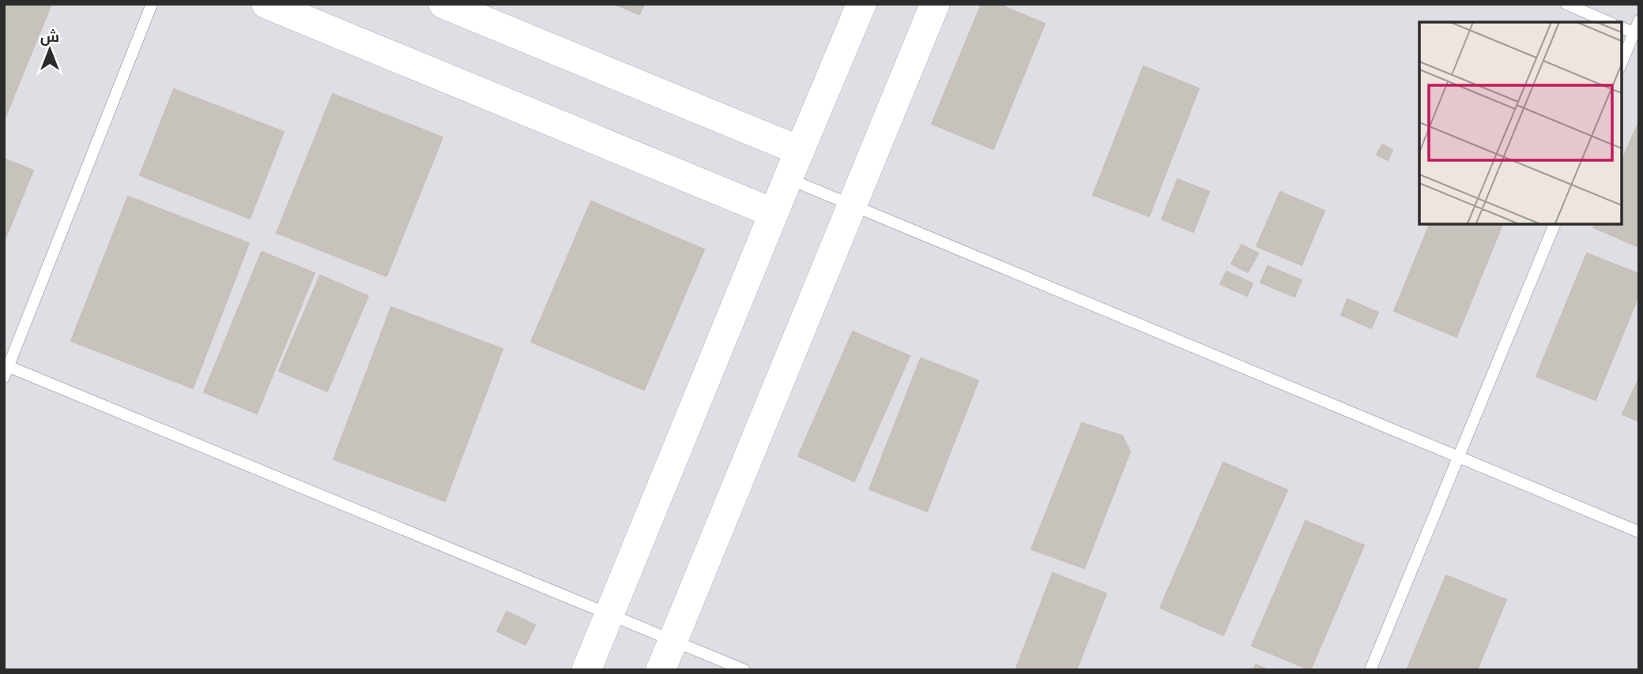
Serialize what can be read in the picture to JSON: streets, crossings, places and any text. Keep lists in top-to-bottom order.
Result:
{
  "north": "top"
}
